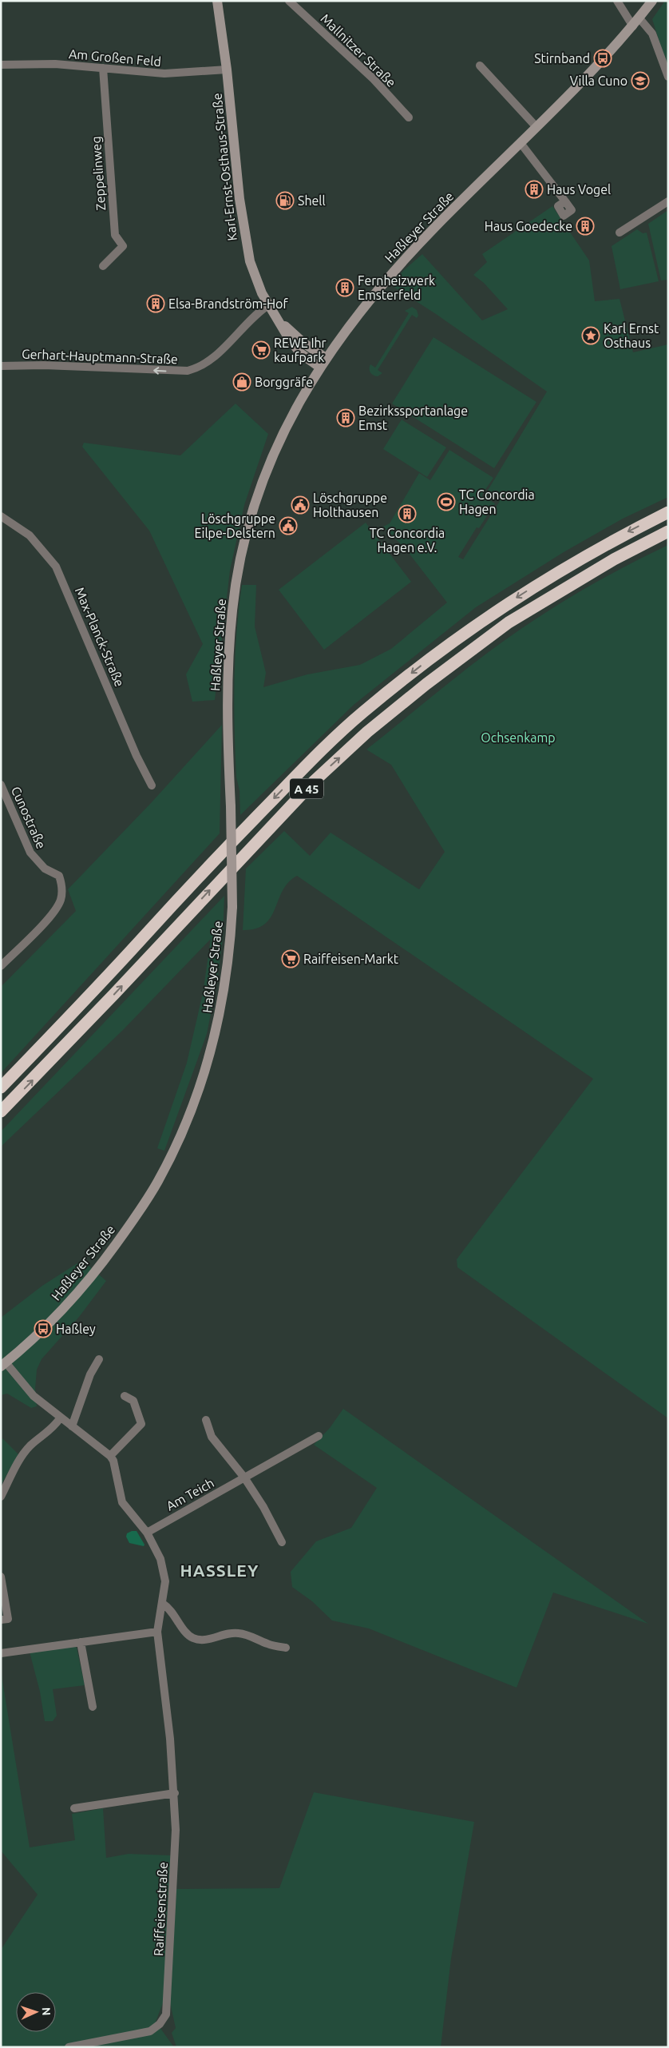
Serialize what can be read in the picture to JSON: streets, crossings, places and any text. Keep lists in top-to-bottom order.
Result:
{
  "streets": {
    "highway": ["A 45"],
    "main road": ["Karl-Ernst-Osthaus-Straße", "Haßleyer Straße"],
    "street": [
      "Mallnitzer Straße",
      "Am Großen Feld",
      "Zeppelinweg",
      "Gerhart-Hauptmann-Straße",
      "Max-Planck-Straße",
      "Cunostraße",
      "Am Teich",
      "Raiffeisenstraße"
    ]
  },
  "crossings": [
    ["Am Großen Feld", "Karl-Ernst-Osthaus-Straße"],
    ["Am Großen Feld", "Zeppelinweg"],
    ["Karl-Ernst-Osthaus-Straße", "Haßleyer Straße"],
    ["Karl-Ernst-Osthaus-Straße", "Gerhart-Hauptmann-Straße"],
    ["Am Teich", "Raiffeisenstraße"]
  ],
  "one_way": ["Gerhart-Hauptmann-Straße"],
  "districts": ["HASSLEY"],
  "parks": ["Ochsenkamp"],
  "places": {
    "bus stop": ["Stirnband", "Haßley"],
    "school or university": ["Villa Cuno"],
    "building": [
      "Haus Vogel",
      "Haus Goedecke",
      "Fernheizwerk Emsterfeld",
      "Elsa-Brandström-Hof",
      "Bezirkssportanlage Emst",
      "TC Concordia Hagen e.V."
    ],
    "fuel station": ["Shell"],
    "place": ["Karl Ernst Osthaus"],
    "supermarket": ["REWE Ihr kaufpark", "Raiffeisen-Markt"],
    "shop": ["Borggräfe"],
    "sports": ["TC Concordia Hagen"],
    "public building": ["Löschgruppe Holthausen", "Löschgruppe Eilpe-Delstern"]
  },
  "north": "right"
}
